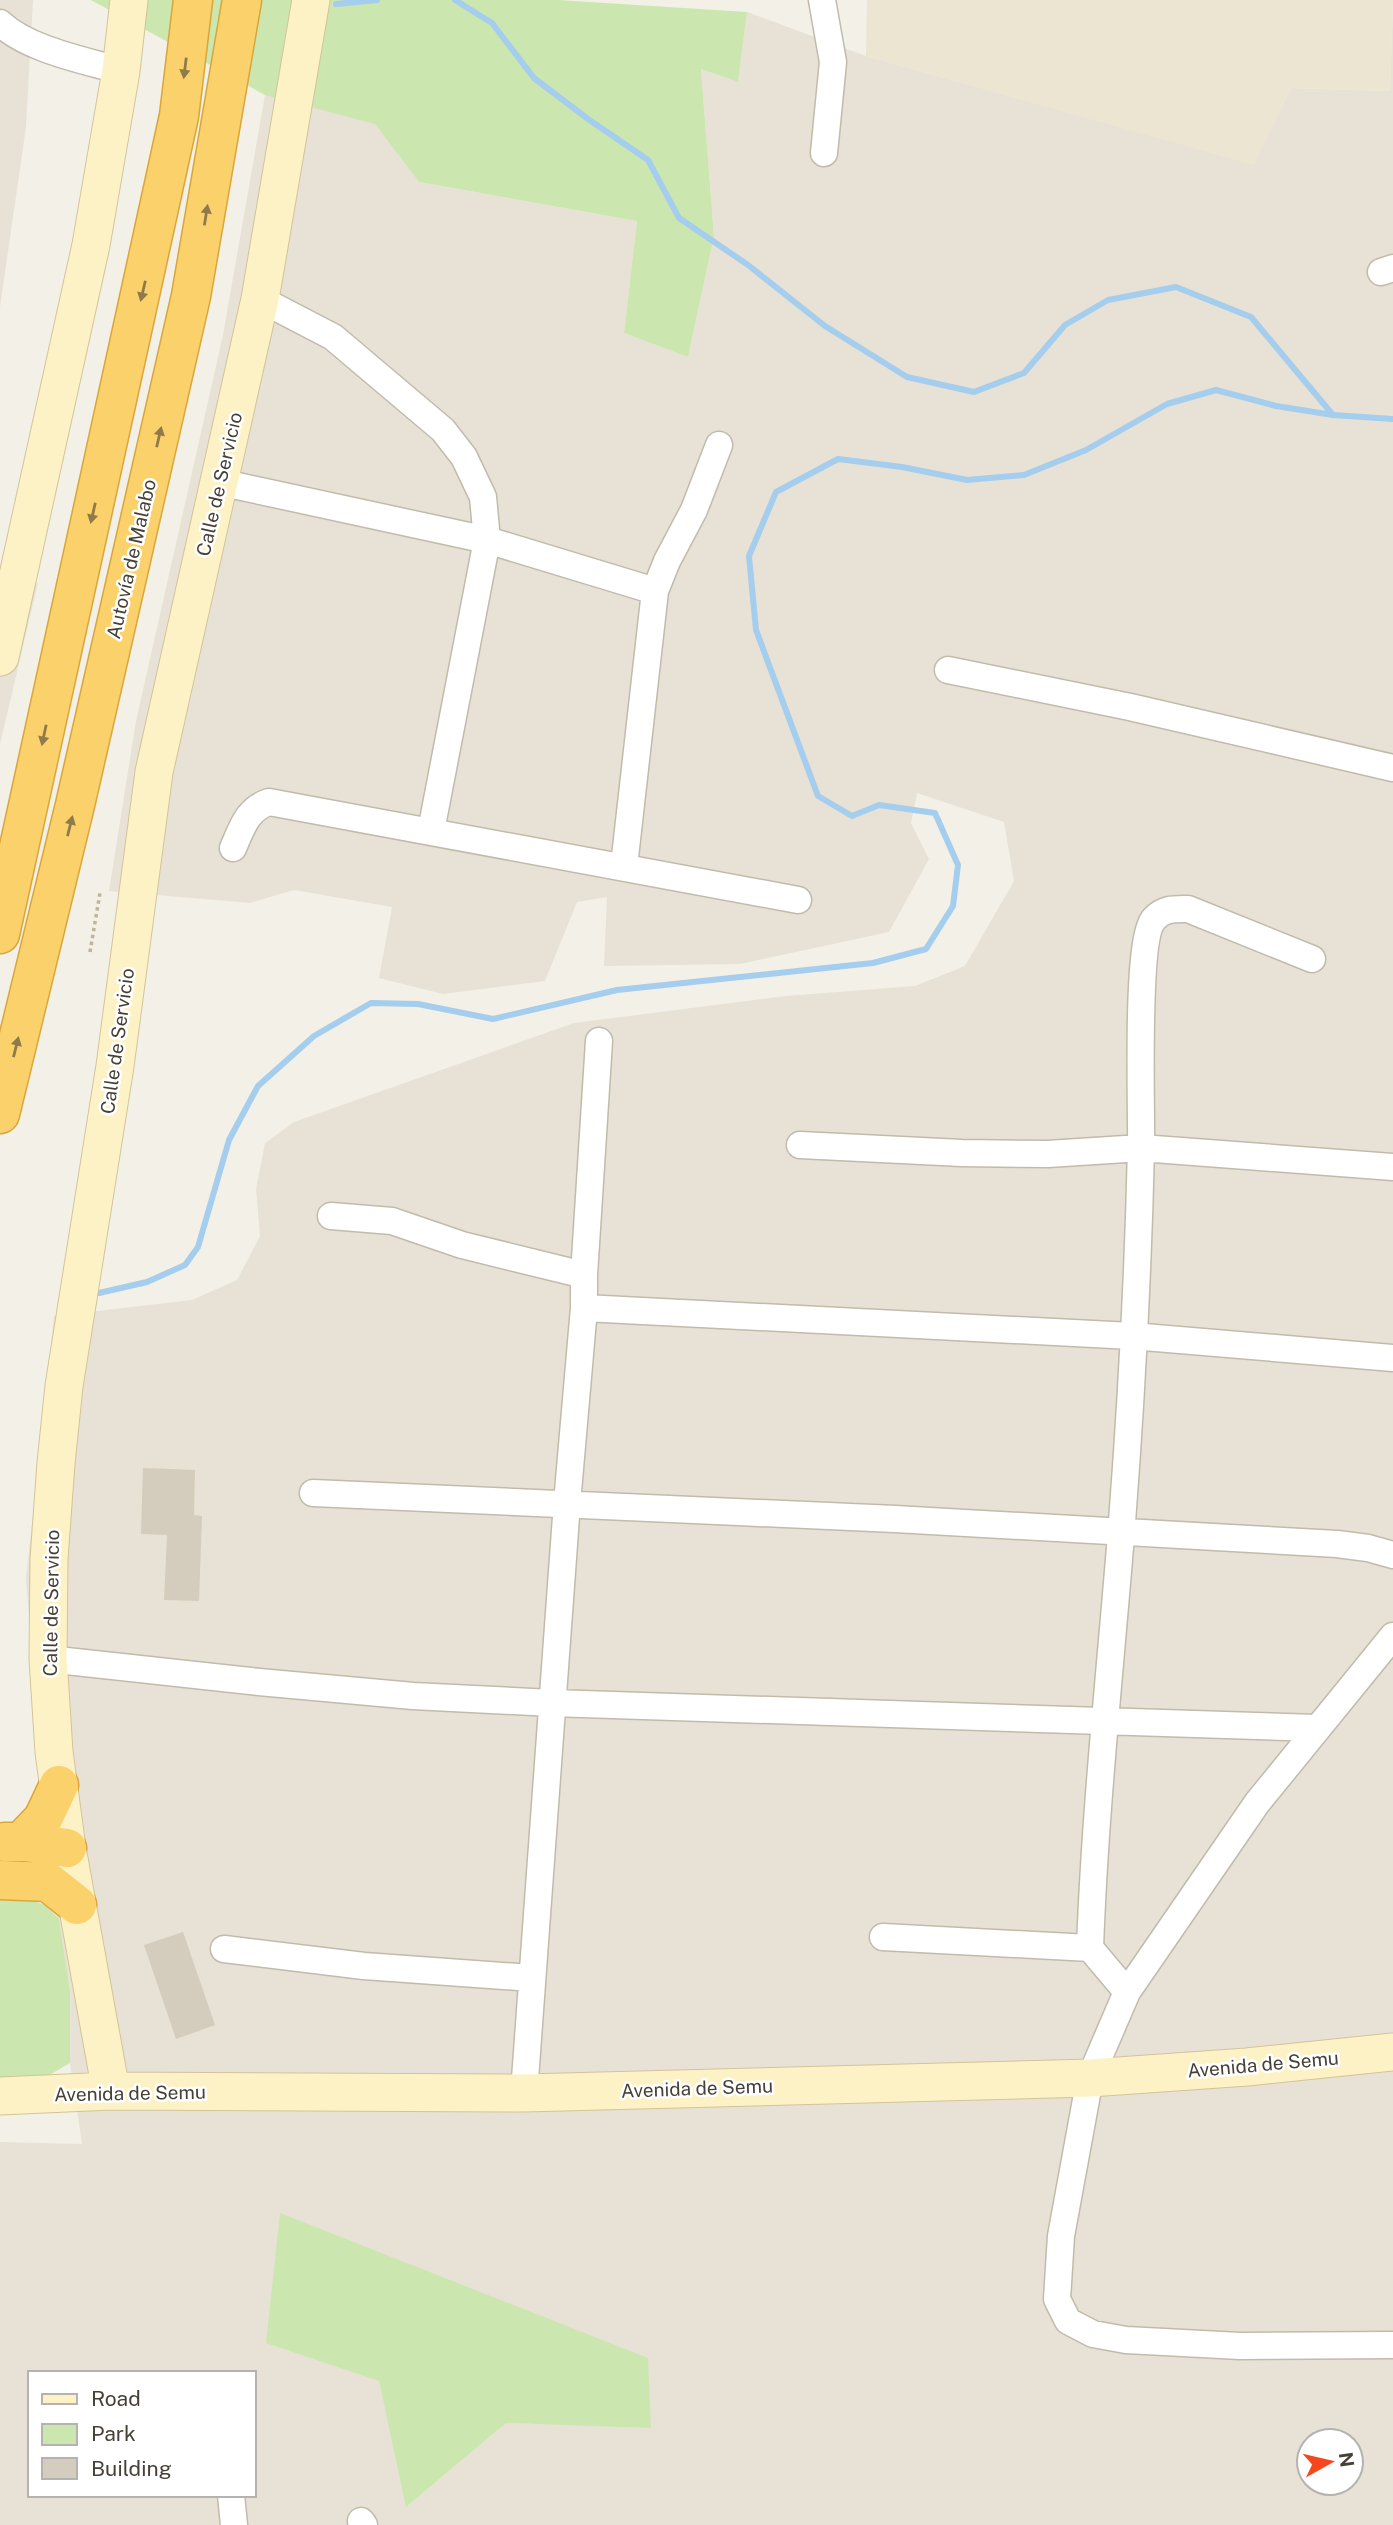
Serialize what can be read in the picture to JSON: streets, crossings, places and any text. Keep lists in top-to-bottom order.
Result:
{
  "streets": {
    "highway": ["Autovía de Malabo"],
    "street": ["Calle de Servicio", "Avenida de Semu"]
  },
  "crossings": [
    ["Calle de Servicio", "Avenida de Semu"]
  ],
  "legend": ["Road", "Park", "Building"],
  "north": "right"
}
